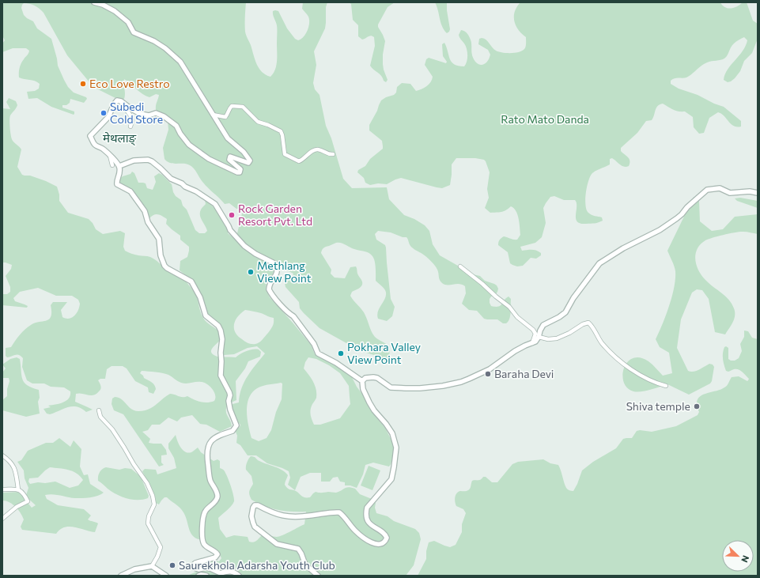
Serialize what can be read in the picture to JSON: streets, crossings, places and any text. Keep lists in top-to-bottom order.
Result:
{
  "districts": ["मेथलाङ्"],
  "parks": ["Rato Mato Danda"],
  "places": [
    "Eco Love Restro",
    "Subedi Cold Store",
    "Rock Garden Resort Pvt. Ltd",
    "Methlang View Point",
    "Pokhara Valley View Point",
    "Baraha Devi",
    "Shiva temple",
    "Saurekhola Adarsha Youth Club"
  ],
  "north": "bottom right"
}
